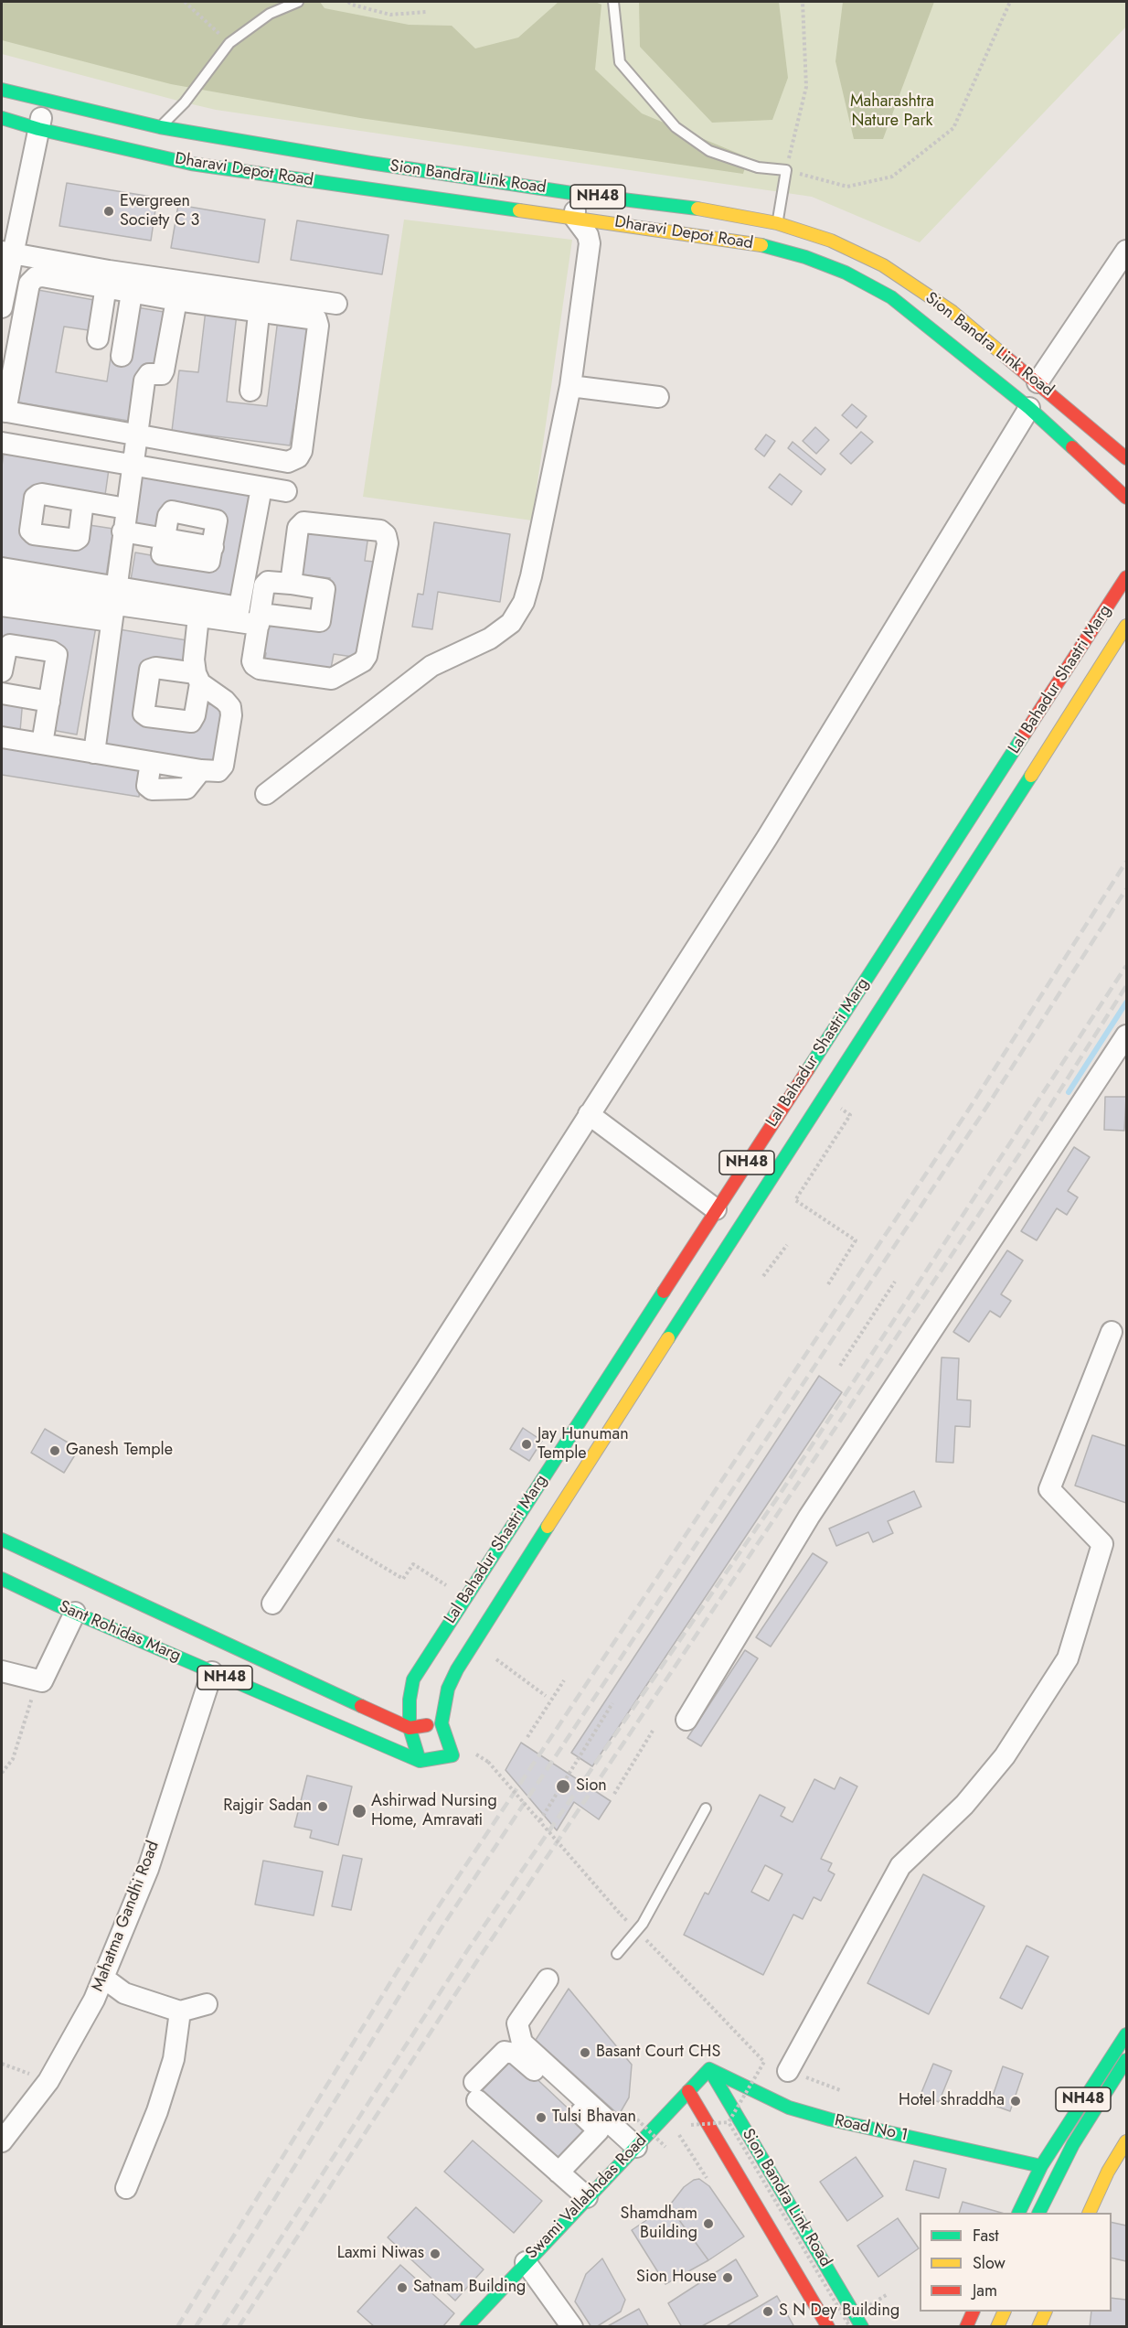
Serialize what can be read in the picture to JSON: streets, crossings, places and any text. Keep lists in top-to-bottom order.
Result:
{
  "streets": {
    "main road": [
      "Dharavi Depot Road",
      "Sion Bandra Link Road",
      "NH48",
      "Lal Bahadur Shastri Marg",
      "Sant Rohidas Marg",
      "Road No 1",
      "Swami Vallabhdas Road"
    ],
    "street": ["Mahatma Gandhi Road"]
  },
  "crossings": [
    ["Sion Bandra Link Road", "Road No 1"],
    ["Sion Bandra Link Road", "Swami Vallabhdas Road"],
    ["NH48", "Road No 1"],
    ["Lal Bahadur Shastri Marg", "Sant Rohidas Marg"],
    ["Sant Rohidas Marg", "Mahatma Gandhi Road"],
    ["Road No 1", "Swami Vallabhdas Road"]
  ],
  "parks": ["Maharashtra Nature Park"],
  "places": [
    "Evergreen Society C 3",
    "Jay Hunuman Temple",
    "Ganesh Temple",
    "Sion",
    "Rajgir Sadan",
    "Ashirwad Nursing Home, Amravati",
    "Basant Court CHS",
    "Hotel shraddha",
    "Tulsi Bhavan",
    "Shamdham Building",
    "Laxmi Niwas",
    "Sion House",
    "Satnam Building",
    "S N Dey Building"
  ],
  "legend": ["Fast", "Slow", "Jam"]
}
